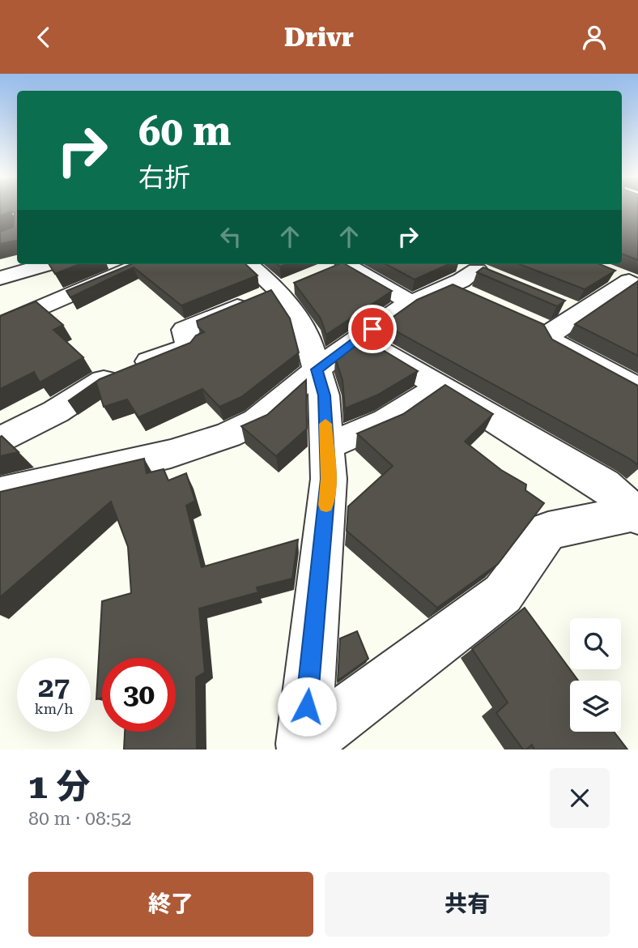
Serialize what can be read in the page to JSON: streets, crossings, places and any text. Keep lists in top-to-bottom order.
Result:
{
  "page": {
    "header": "Drivr",
    "turn": ["60 m", "右折"],
    "speed": "27 km/h",
    "limit": "30",
    "heading": ["1 分", "80 m · 08:52"],
    "buttons": ["終了", "共有"]
  }
}
